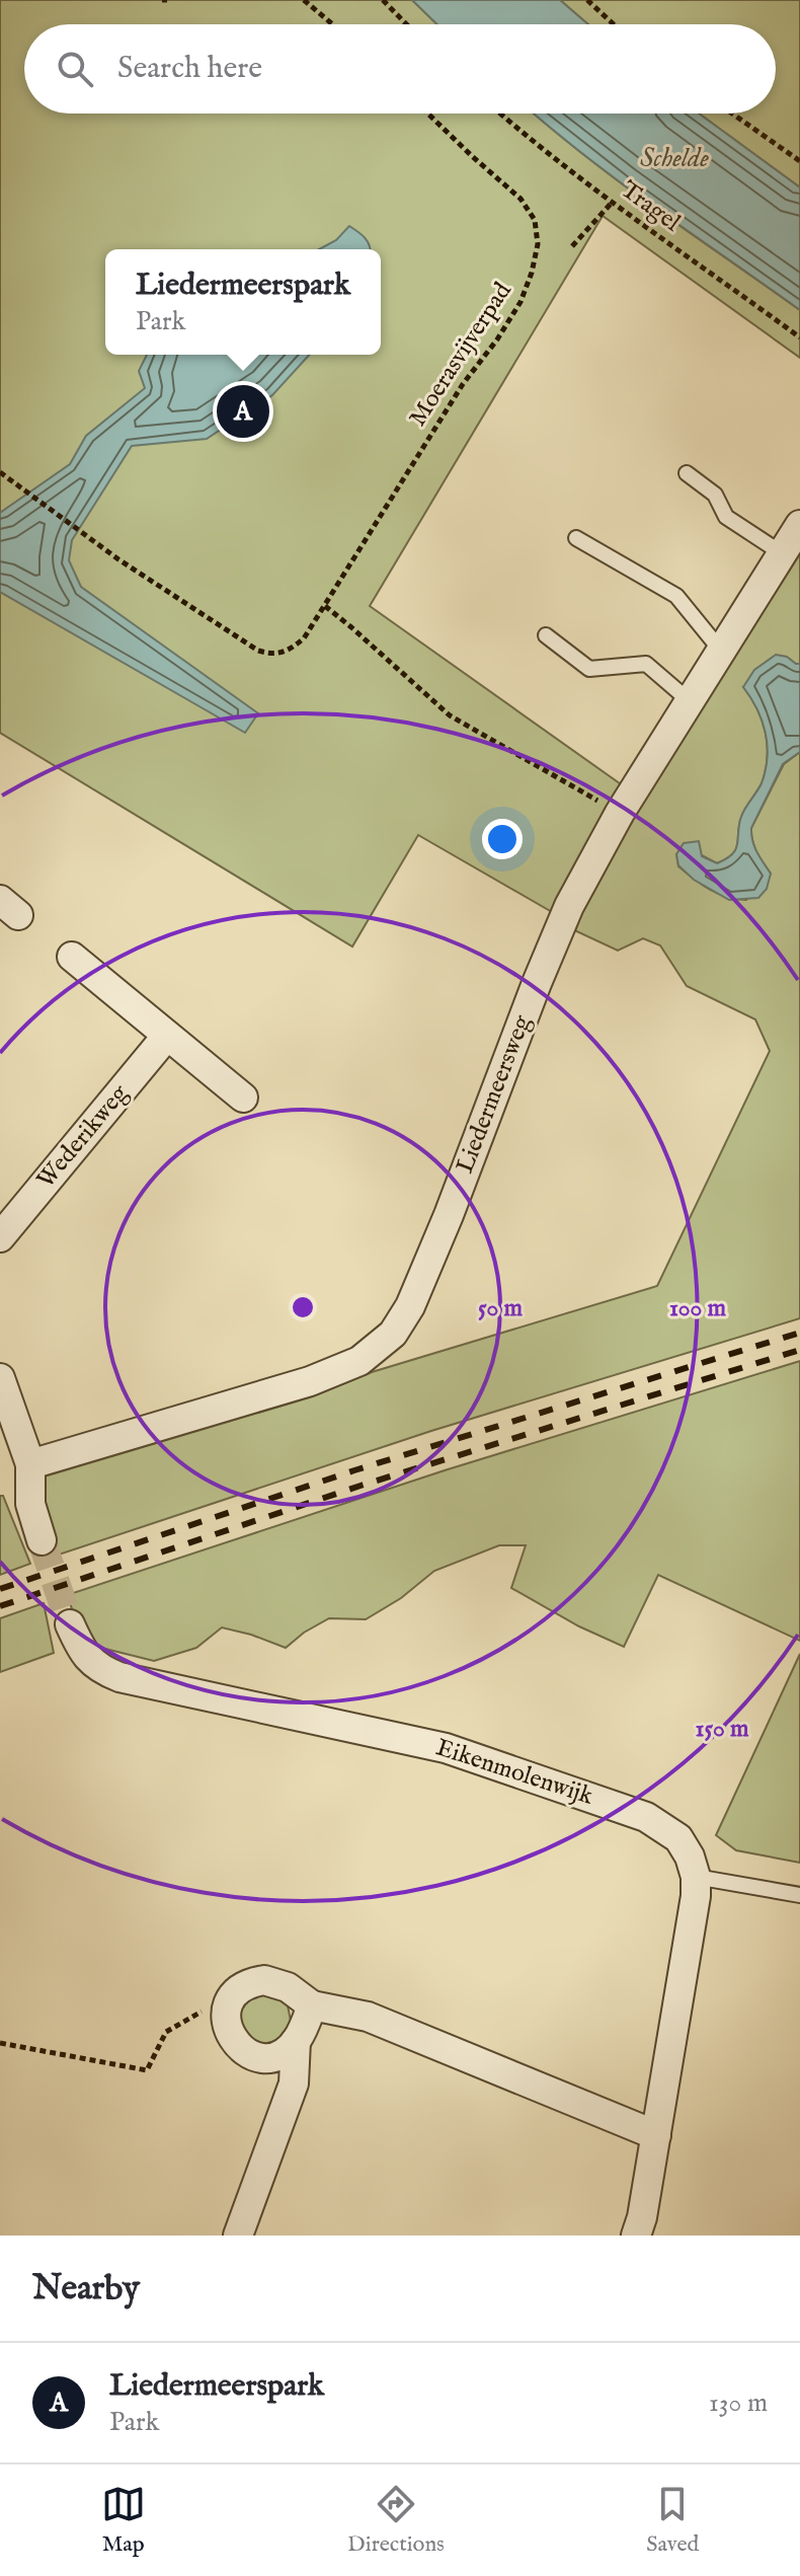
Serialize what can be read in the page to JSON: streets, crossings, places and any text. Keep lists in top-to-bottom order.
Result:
{
  "streets": {
    "street": ["Liedermeersweg", "Wederikweg", "Eikenmolenwijk"],
    "path": ["Tragel", "Moerasvijverpad"]
  },
  "water": ["Schelde"],
  "page": {
    "search": "Search here",
    "popup": ["Liedermeerspark", "Park"],
    "pins": "A",
    "heading": "Nearby",
    "list": [
      {
        "mark": "A",
        "name": "Liedermeerspark",
        "note": "Park",
        "value": "130 m"
      }
    ],
    "nav": ["Map", "Directions", "Saved"]
  },
  "rings": ["50 m", "100 m", "150 m"]
}
